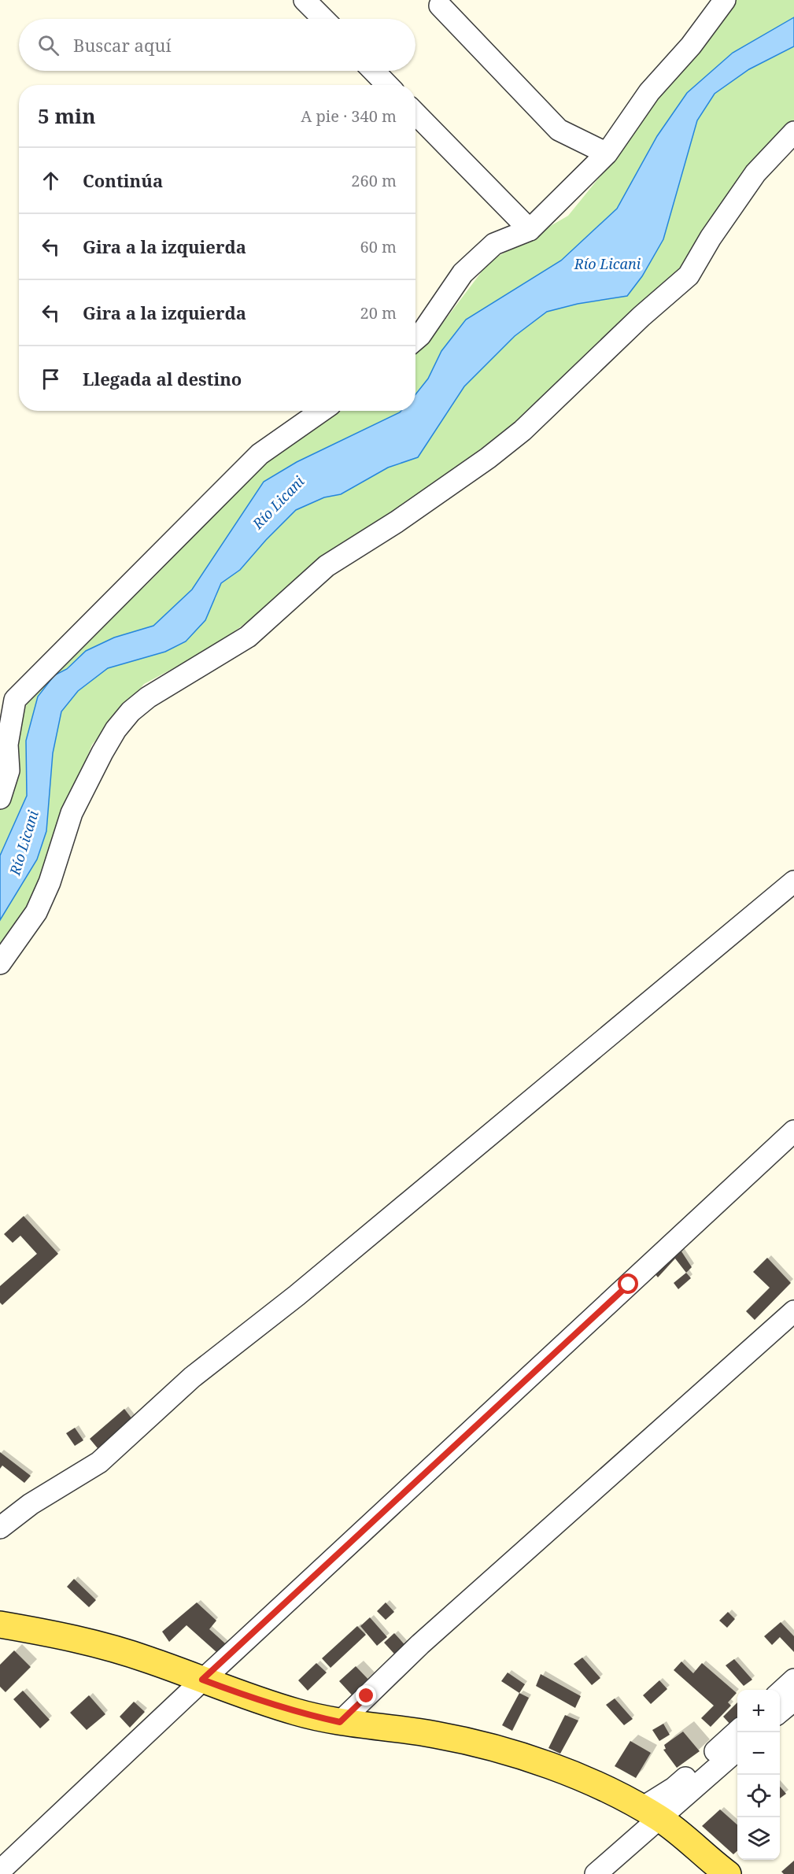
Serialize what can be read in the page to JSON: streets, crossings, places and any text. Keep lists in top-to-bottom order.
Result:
{
  "water": ["Río Licani"],
  "page": {
    "search": "Buscar aquí",
    "heading": ["5 min", "A pie · 340 m"],
    "list": [
      ["Continúa", "260 m"],
      ["Gira a la izquierda", "60 m"],
      ["Gira a la izquierda", "20 m"],
      "Llegada al destino"
    ],
    "map_buttons": ["+", "−"]
  }
}
